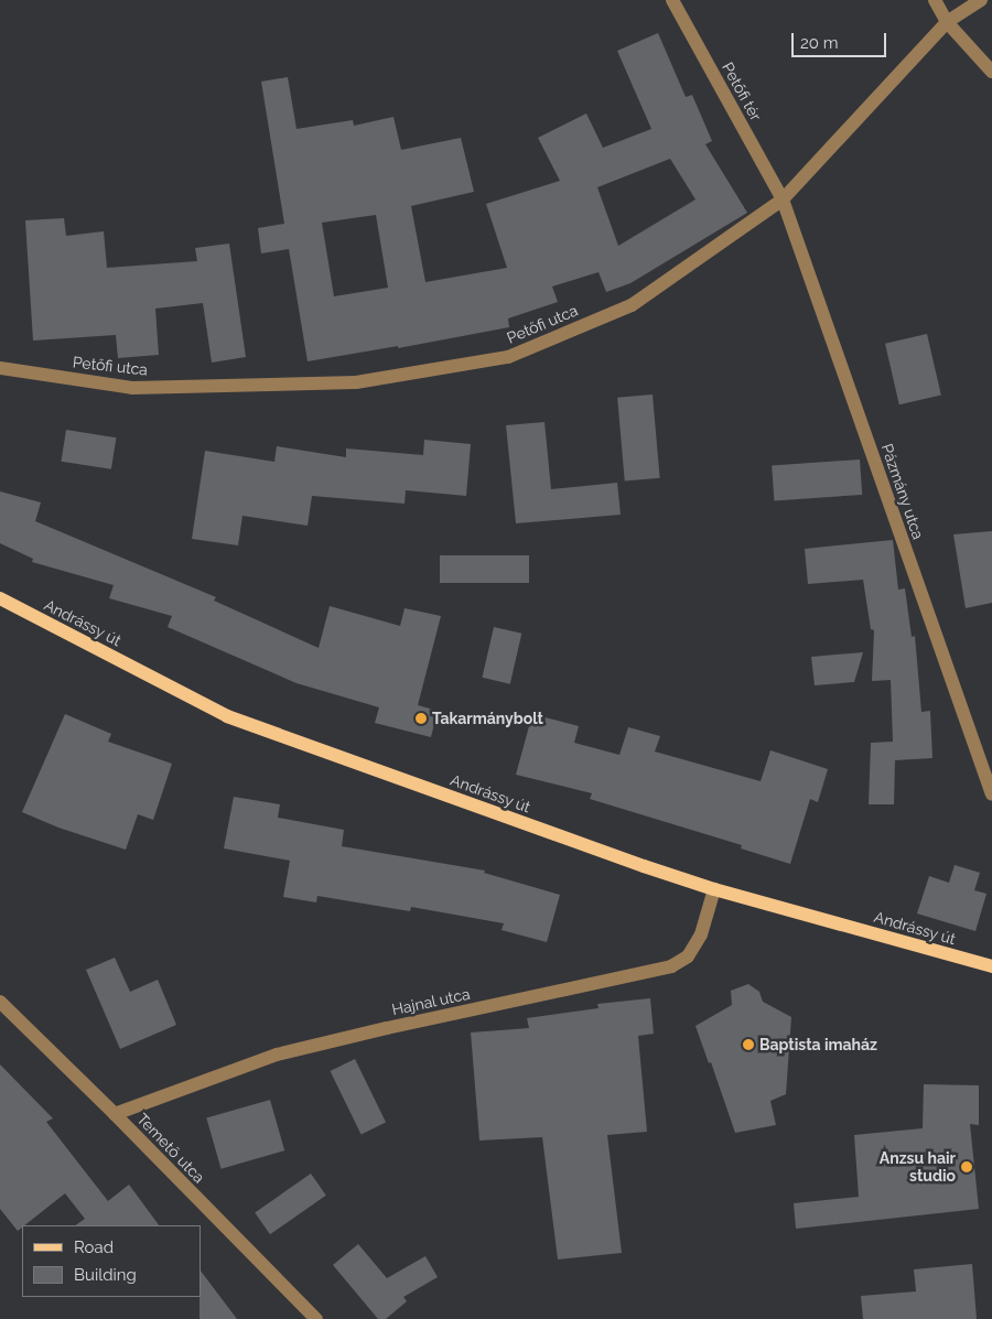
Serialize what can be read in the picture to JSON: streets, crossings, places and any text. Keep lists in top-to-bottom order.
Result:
{
  "streets": {
    "main road": ["Andrássy út"],
    "street": [
      "Petőfi tér",
      "Petőfi utca",
      "Pázmány utca",
      "Hajnal utca",
      "Temető utca"
    ]
  },
  "crossings": [
    ["Petőfi tér", "Petőfi utca"],
    ["Petőfi tér", "Pázmány utca"],
    ["Petőfi utca", "Pázmány utca"],
    ["Andrássy út", "Hajnal utca"],
    ["Hajnal utca", "Temető utca"]
  ],
  "places": ["Takarmánybolt", "Baptista imaház", "Anzsu hair studio"],
  "legend": ["Road", "Building"],
  "scale_bar": "20 m"
}
